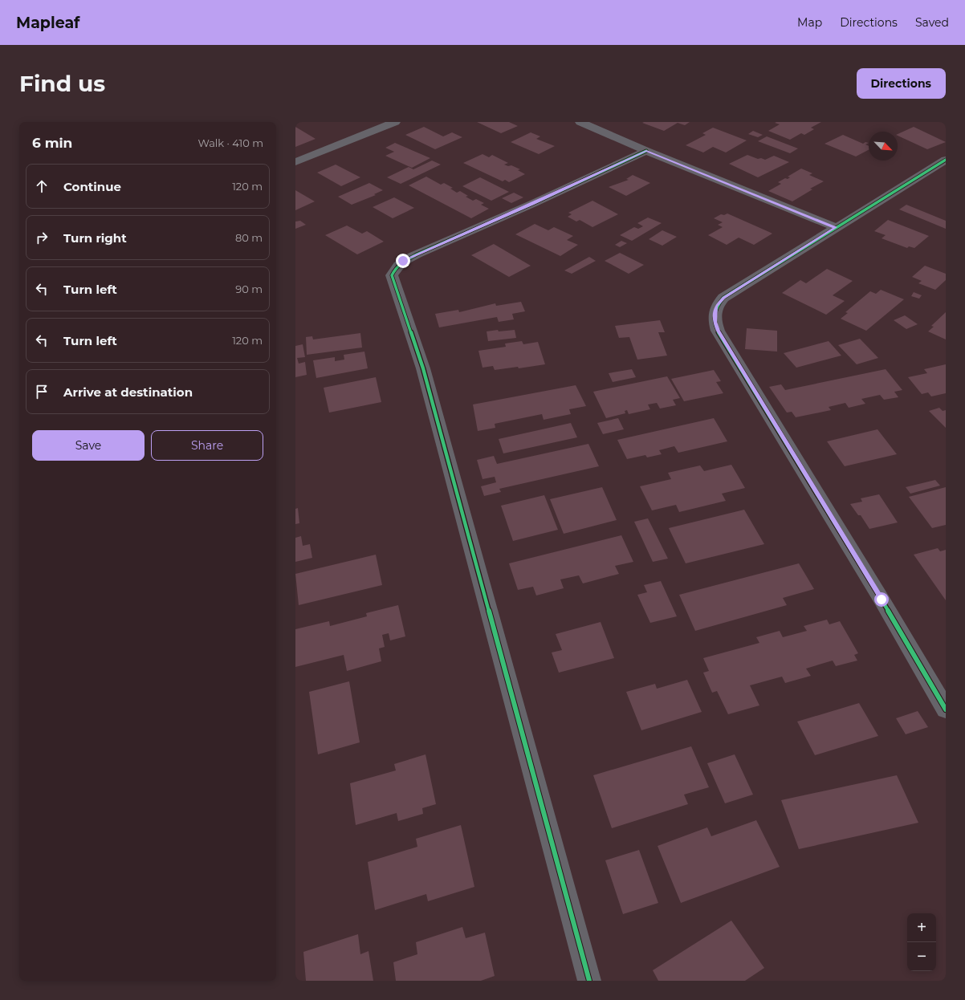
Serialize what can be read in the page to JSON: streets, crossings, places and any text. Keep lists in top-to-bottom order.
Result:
{
  "north": "bottom right",
  "page": {
    "header": "Mapleaf",
    "nav": ["Map", "Directions", "Saved"],
    "buttons": [
      "Directions",
      ["Save", "Share"]
    ],
    "title": "Find us",
    "heading": ["6 min", "Walk · 410 m"],
    "list": [
      ["Continue", "120 m"],
      ["Turn right", "80 m"],
      ["Turn left", "90 m"],
      ["Turn left", "120 m"],
      "Arrive at destination"
    ],
    "map_buttons": ["+", "−"]
  }
}
